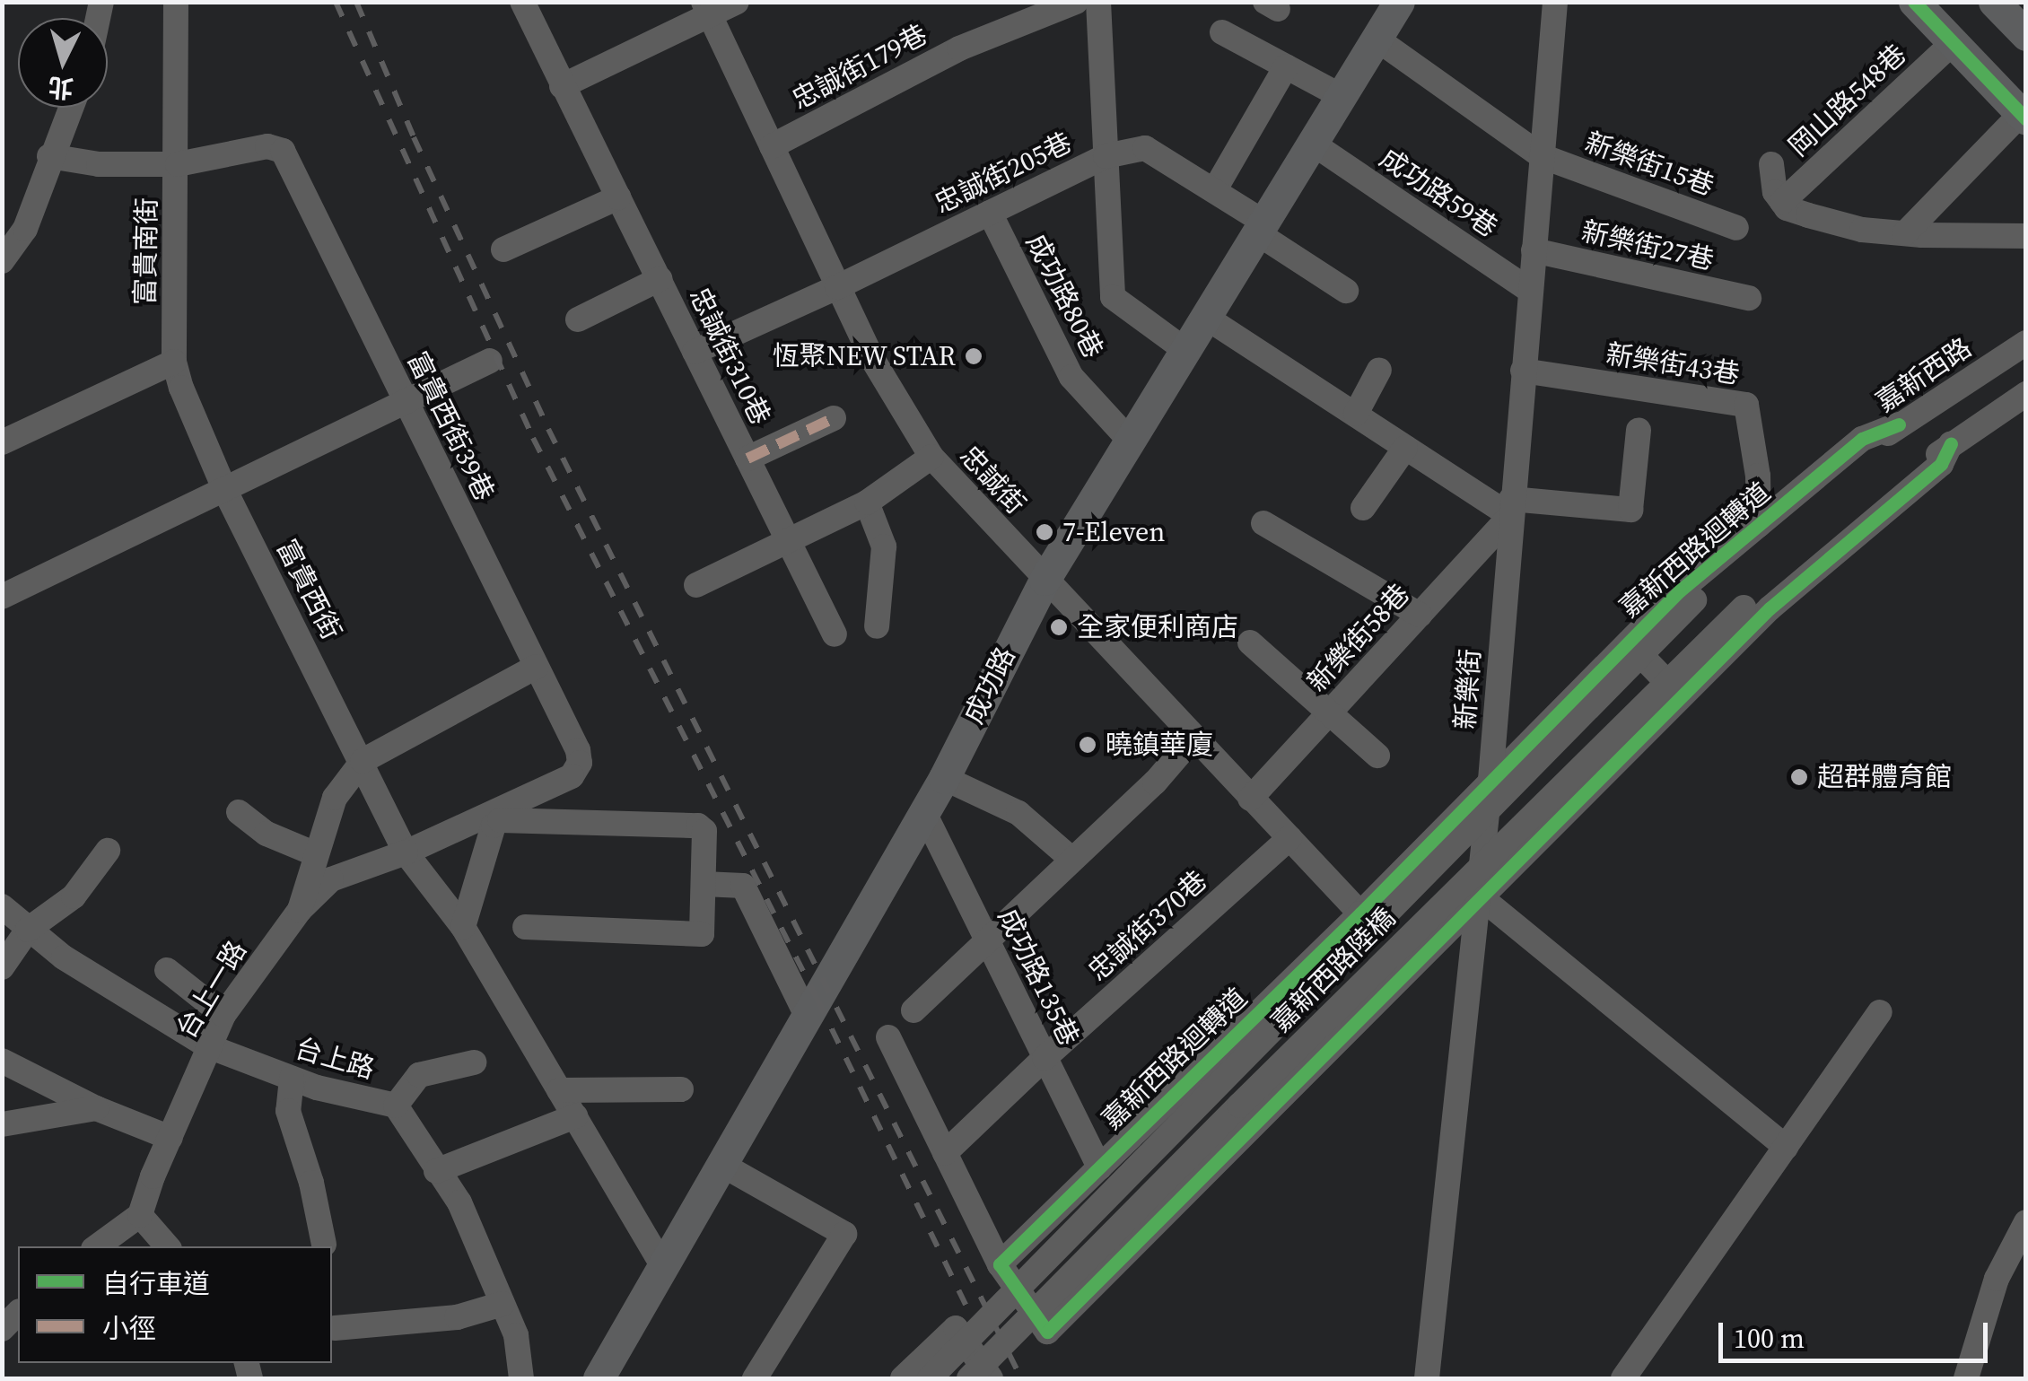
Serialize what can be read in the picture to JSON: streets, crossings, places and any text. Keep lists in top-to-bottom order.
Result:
{
  "streets": {
    "main road": ["成功路"],
    "street": [
      "忠誠街179巷",
      "岡山路548巷",
      "新樂街15巷",
      "忠誠街205巷",
      "成功路59巷",
      "新樂街27巷",
      "富貴南街",
      "成功路80巷",
      "忠誠街310巷",
      "新樂街43巷",
      "嘉新西路",
      "富貴西街39巷",
      "忠誠街",
      "嘉新西路迴轉道",
      "富貴西街",
      "新樂街58巷",
      "新樂街",
      "忠誠街370巷",
      "嘉新西路陸橋",
      "成功路135巷",
      "台上一路",
      "台上路"
    ]
  },
  "crossings": [
    ["忠誠街179巷", "忠誠街"],
    ["新樂街15巷", "成功路"],
    ["新樂街15巷", "新樂街"],
    ["忠誠街205巷", "成功路80巷"],
    ["忠誠街205巷", "忠誠街310巷"],
    ["忠誠街205巷", "忠誠街"],
    ["成功路59巷", "成功路"],
    ["成功路59巷", "新樂街"],
    ["新樂街27巷", "新樂街"],
    ["富貴南街", "富貴西街39巷"],
    ["富貴南街", "富貴西街"],
    ["成功路80巷", "成功路"],
    ["新樂街43巷", "嘉新西路迴轉道"],
    ["新樂街43巷", "新樂街"],
    ["嘉新西路", "嘉新西路迴轉道"],
    ["嘉新西路", "嘉新西路陸橋"],
    ["富貴西街39巷", "富貴西街"],
    ["忠誠街", "嘉新西路迴轉道"],
    ["忠誠街", "新樂街58巷"],
    ["忠誠街", "成功路"],
    ["忠誠街", "忠誠街370巷"],
    ["嘉新西路迴轉道", "新樂街"],
    ["嘉新西路迴轉道", "成功路135巷"],
    ["富貴西街", "成功路"],
    ["富貴西街", "台上一路"],
    ["新樂街58巷", "新樂街"],
    ["成功路", "成功路135巷"],
    ["忠誠街370巷", "成功路135巷"],
    ["台上一路", "台上路"]
  ],
  "places": [
    "恆聚NEW STAR",
    "7-Eleven",
    "全家便利商店",
    "曉鎮華廈",
    "超群體育館"
  ],
  "legend": ["自行車道", "小徑"],
  "scale_bar": "100 m",
  "north": "bottom"
}
